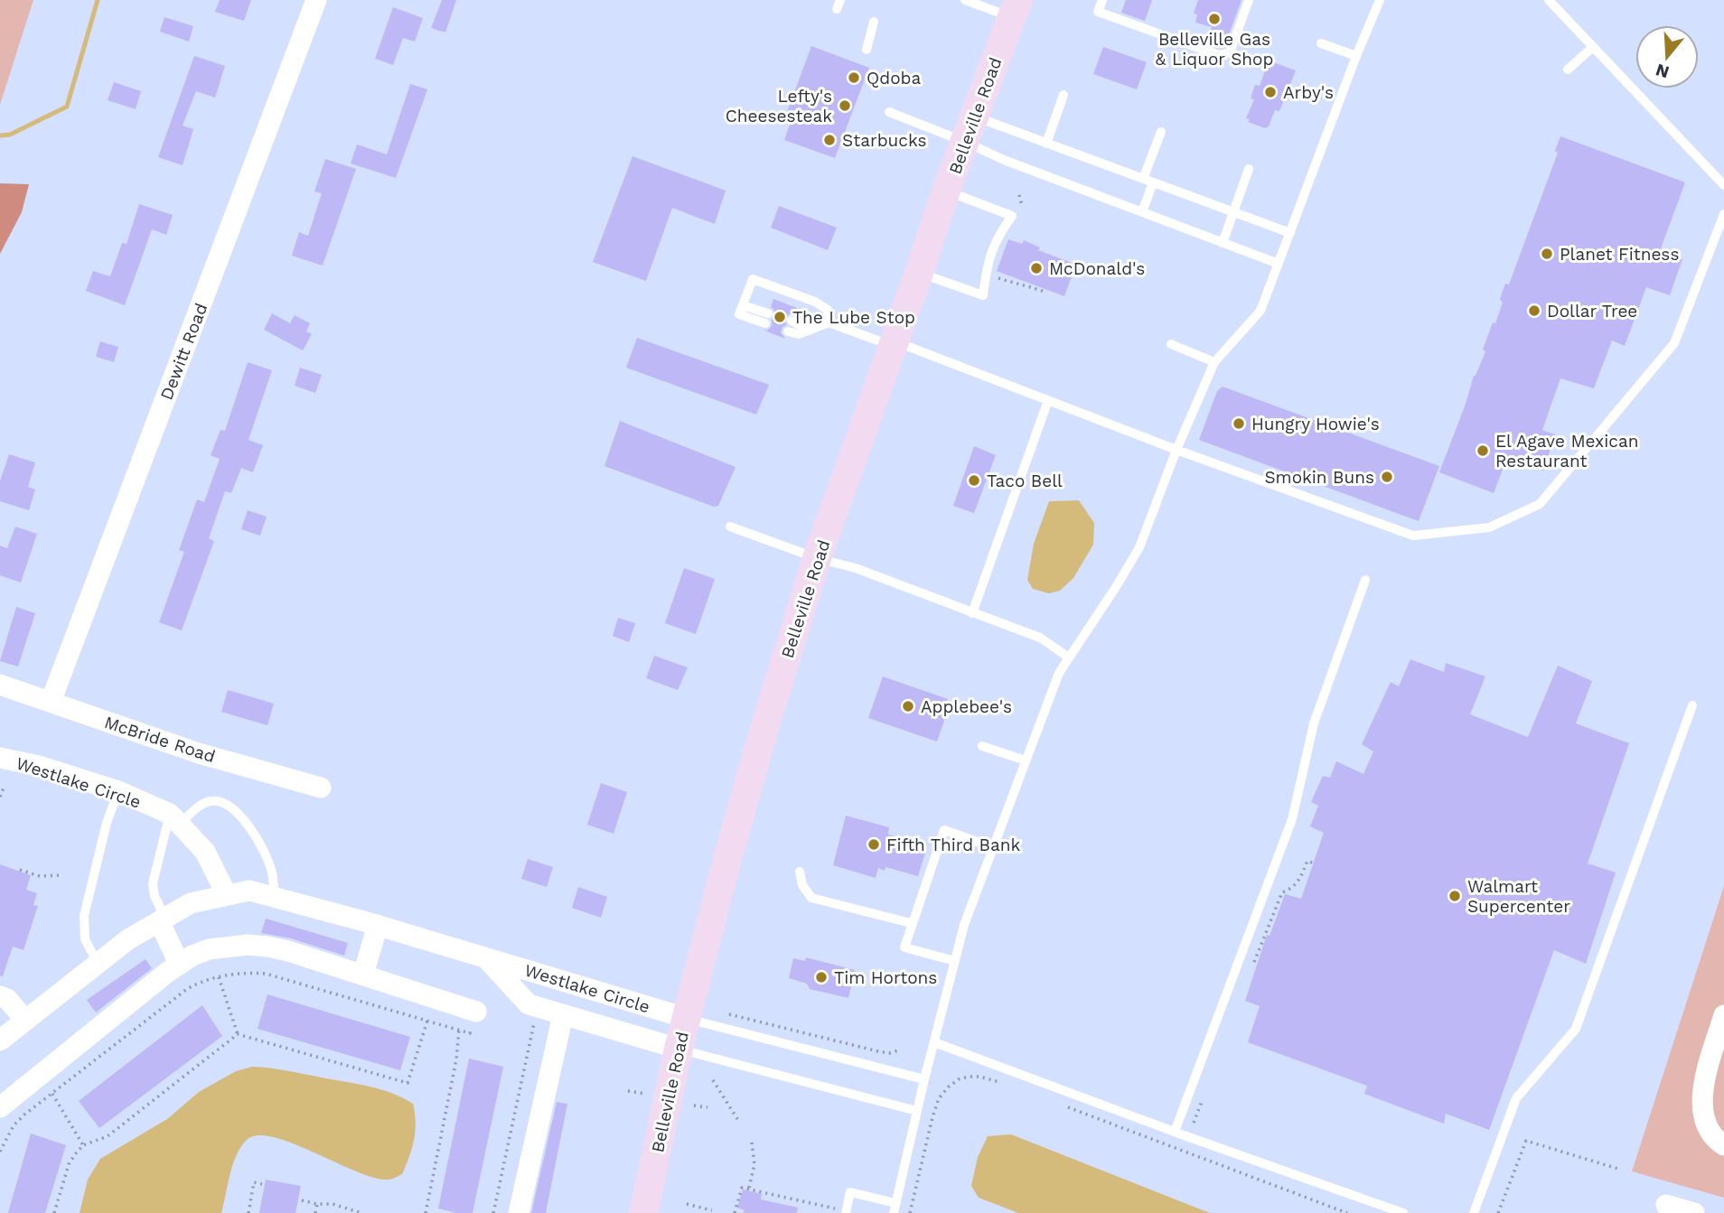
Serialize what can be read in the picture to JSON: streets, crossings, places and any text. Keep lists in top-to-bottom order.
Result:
{
  "streets": {
    "main road": ["Belleville Road"],
    "street": ["Dewitt Road", "McBride Road", "Westlake Circle"]
  },
  "crossings": [
    ["Belleville Road", "Westlake Circle"],
    ["Dewitt Road", "McBride Road"]
  ],
  "places": [
    "Belleville Gas & Liquor Shop",
    "Qdoba",
    "Arby's",
    "Lefty's Cheesesteak",
    "Starbucks",
    "Planet Fitness",
    "McDonald's",
    "Dollar Tree",
    "The Lube Stop",
    "Hungry Howie's",
    "El Agave Mexican Restaurant",
    "Smokin Buns",
    "Taco Bell",
    "Applebee's",
    "Fifth Third Bank",
    "Walmart Supercenter",
    "Tim Hortons"
  ],
  "north": "bottom"
}
